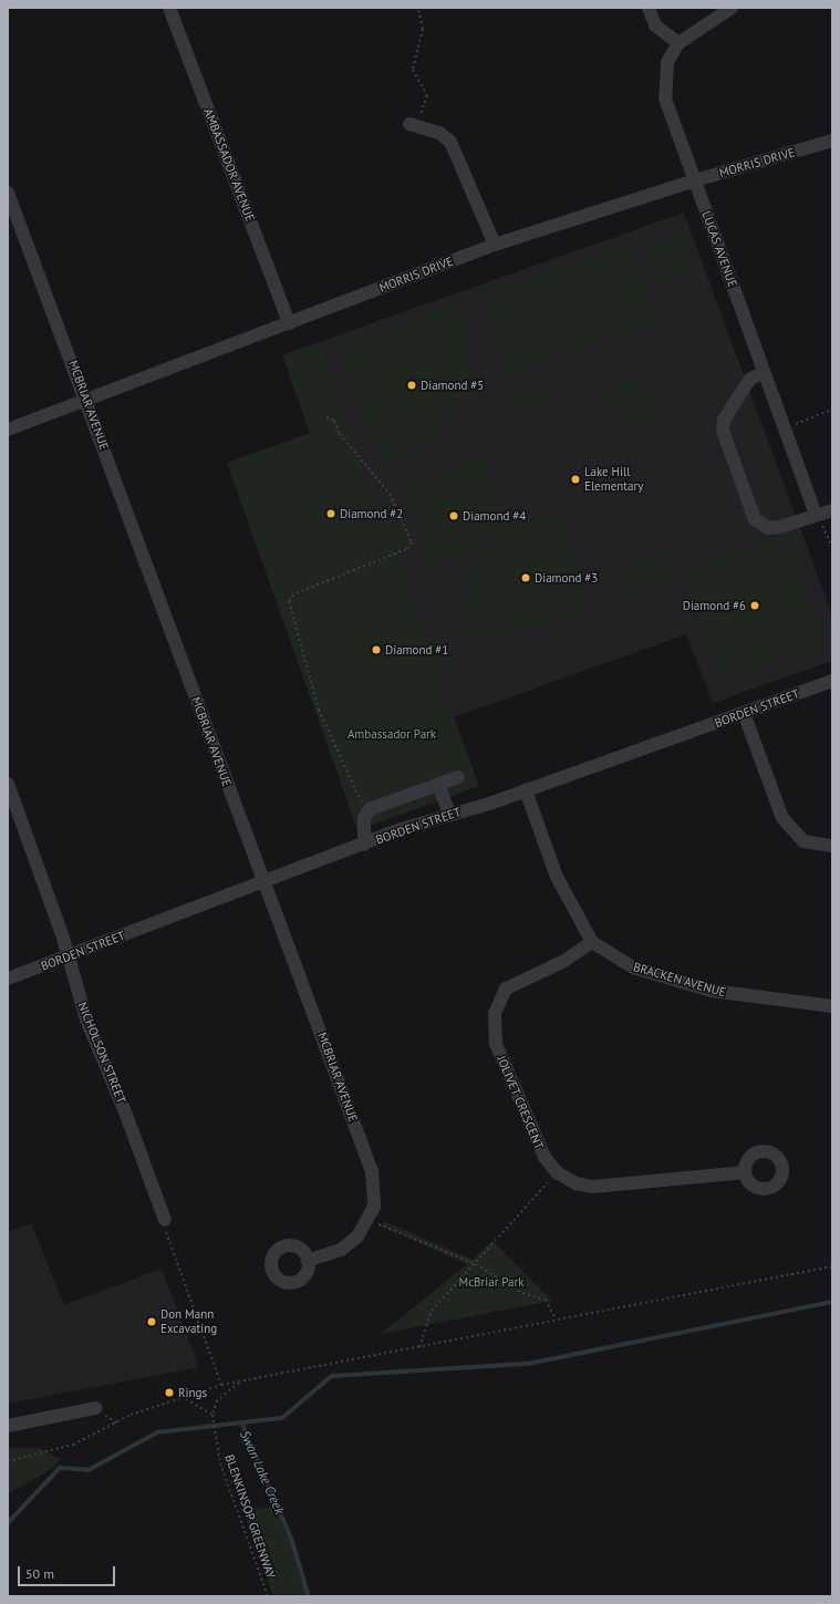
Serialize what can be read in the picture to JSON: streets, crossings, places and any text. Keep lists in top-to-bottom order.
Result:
{
  "streets": {
    "street": [
      "MORRIS DRIVE",
      "AMBASSADOR AVENUE",
      "LUCAS AVENUE",
      "MCBRIAR AVENUE",
      "BORDEN STREET",
      "BRACKEN AVENUE",
      "NICHOLSON STREET",
      "JOLIVET CRESCENT"
    ],
    "path": ["BLENKINSOP GREENWAY"]
  },
  "crossings": [
    ["MORRIS DRIVE", "AMBASSADOR AVENUE"],
    ["MORRIS DRIVE", "LUCAS AVENUE"],
    ["MORRIS DRIVE", "MCBRIAR AVENUE"],
    ["MCBRIAR AVENUE", "BORDEN STREET"],
    ["BORDEN STREET", "NICHOLSON STREET"],
    ["BRACKEN AVENUE", "JOLIVET CRESCENT"]
  ],
  "water": ["Swan Lake Creek"],
  "parks": ["Ambassador Park", "McBriar Park"],
  "places": [
    "Diamond #5",
    "Lake Hill Elementary",
    "Diamond #2",
    "Diamond #4",
    "Diamond #3",
    "Diamond #6",
    "Diamond #1",
    "Don Mann Excavating",
    "Rings"
  ],
  "scale_bar": "50 m"
}
